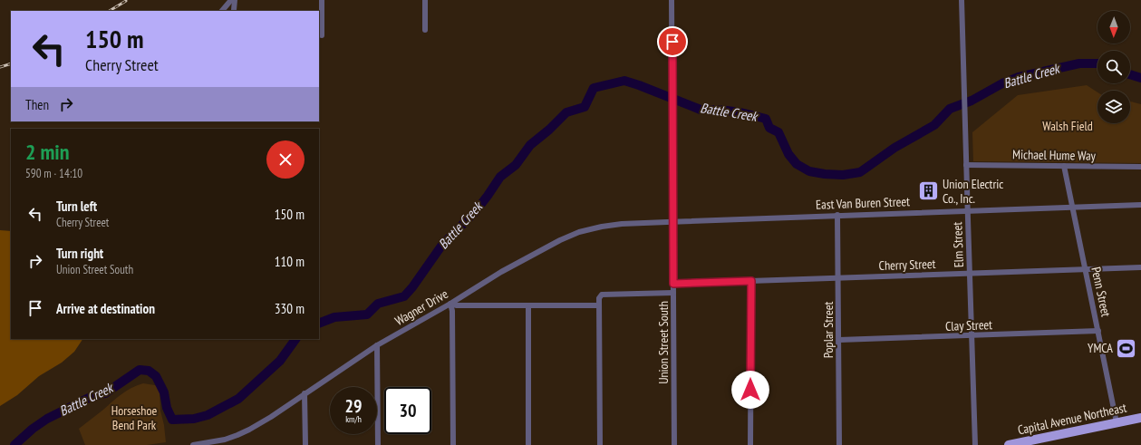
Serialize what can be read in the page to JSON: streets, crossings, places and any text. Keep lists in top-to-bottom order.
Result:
{
  "streets": {
    "main road": ["Capital Avenue Northeast"],
    "street": [
      "Michael Hume Way",
      "East Van Buren Street",
      "Elm Street",
      "Cherry Street",
      "Penn Street",
      "Wagner Drive",
      "Clay Street",
      "Poplar Street",
      "Union Street South"
    ]
  },
  "crossings": [
    ["Michael Hume Way", "Elm Street"],
    ["Michael Hume Way", "Penn Street"],
    ["East Van Buren Street", "Elm Street"],
    ["East Van Buren Street", "Penn Street"],
    ["East Van Buren Street", "Wagner Drive"],
    ["East Van Buren Street", "Poplar Street"],
    ["East Van Buren Street", "Union Street South"],
    ["Elm Street", "Cherry Street"],
    ["Elm Street", "Clay Street"],
    ["Cherry Street", "Penn Street"],
    ["Cherry Street", "Poplar Street"],
    ["Cherry Street", "Union Street South"],
    ["Penn Street", "Clay Street"],
    ["Penn Street", "Capital Avenue Northeast"],
    ["Wagner Drive", "Union Street South"],
    ["Clay Street", "Poplar Street"]
  ],
  "water": ["Battle Creek"],
  "parks": ["Walsh Field", "Horseshoe Bend Park"],
  "places": {
    "building": ["Union Electric Co., Inc."],
    "sports": ["YMCA"]
  },
  "north": "bottom",
  "page": {
    "turn": ["150 m", "Cherry Street"],
    "then": "Then",
    "heading": ["2 min", "590 m · 14:10"],
    "list": [
      {
        "name": "Turn left",
        "note": "Cherry Street",
        "value": "150 m"
      },
      {
        "name": "Turn right",
        "note": "Union Street South",
        "value": "110 m"
      },
      {
        "name": "Arrive at destination",
        "value": "330 m"
      }
    ],
    "speed": "29 km/h",
    "limit": "30"
  }
}
